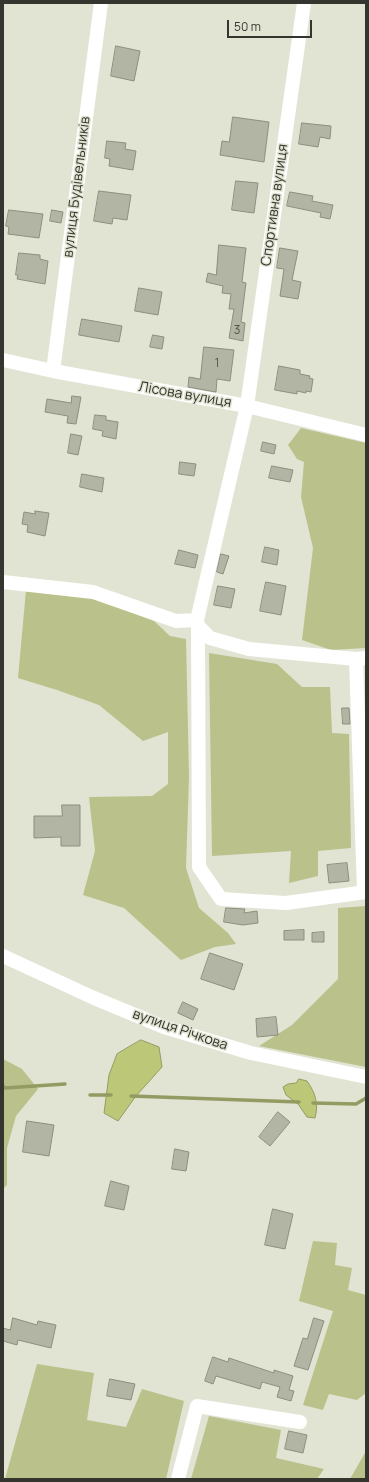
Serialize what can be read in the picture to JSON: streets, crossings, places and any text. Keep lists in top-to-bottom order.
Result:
{
  "streets": {
    "street": [
      "вулиця Будівельників",
      "Спортивна вулиця",
      "Лісова вулиця",
      "вулиця Річкова"
    ]
  },
  "crossings": [
    ["вулиця Будівельників", "Лісова вулиця"],
    ["Спортивна вулиця", "Лісова вулиця"]
  ],
  "house_numbers": ["3", "1"],
  "scale_bar": "50 m"
}
